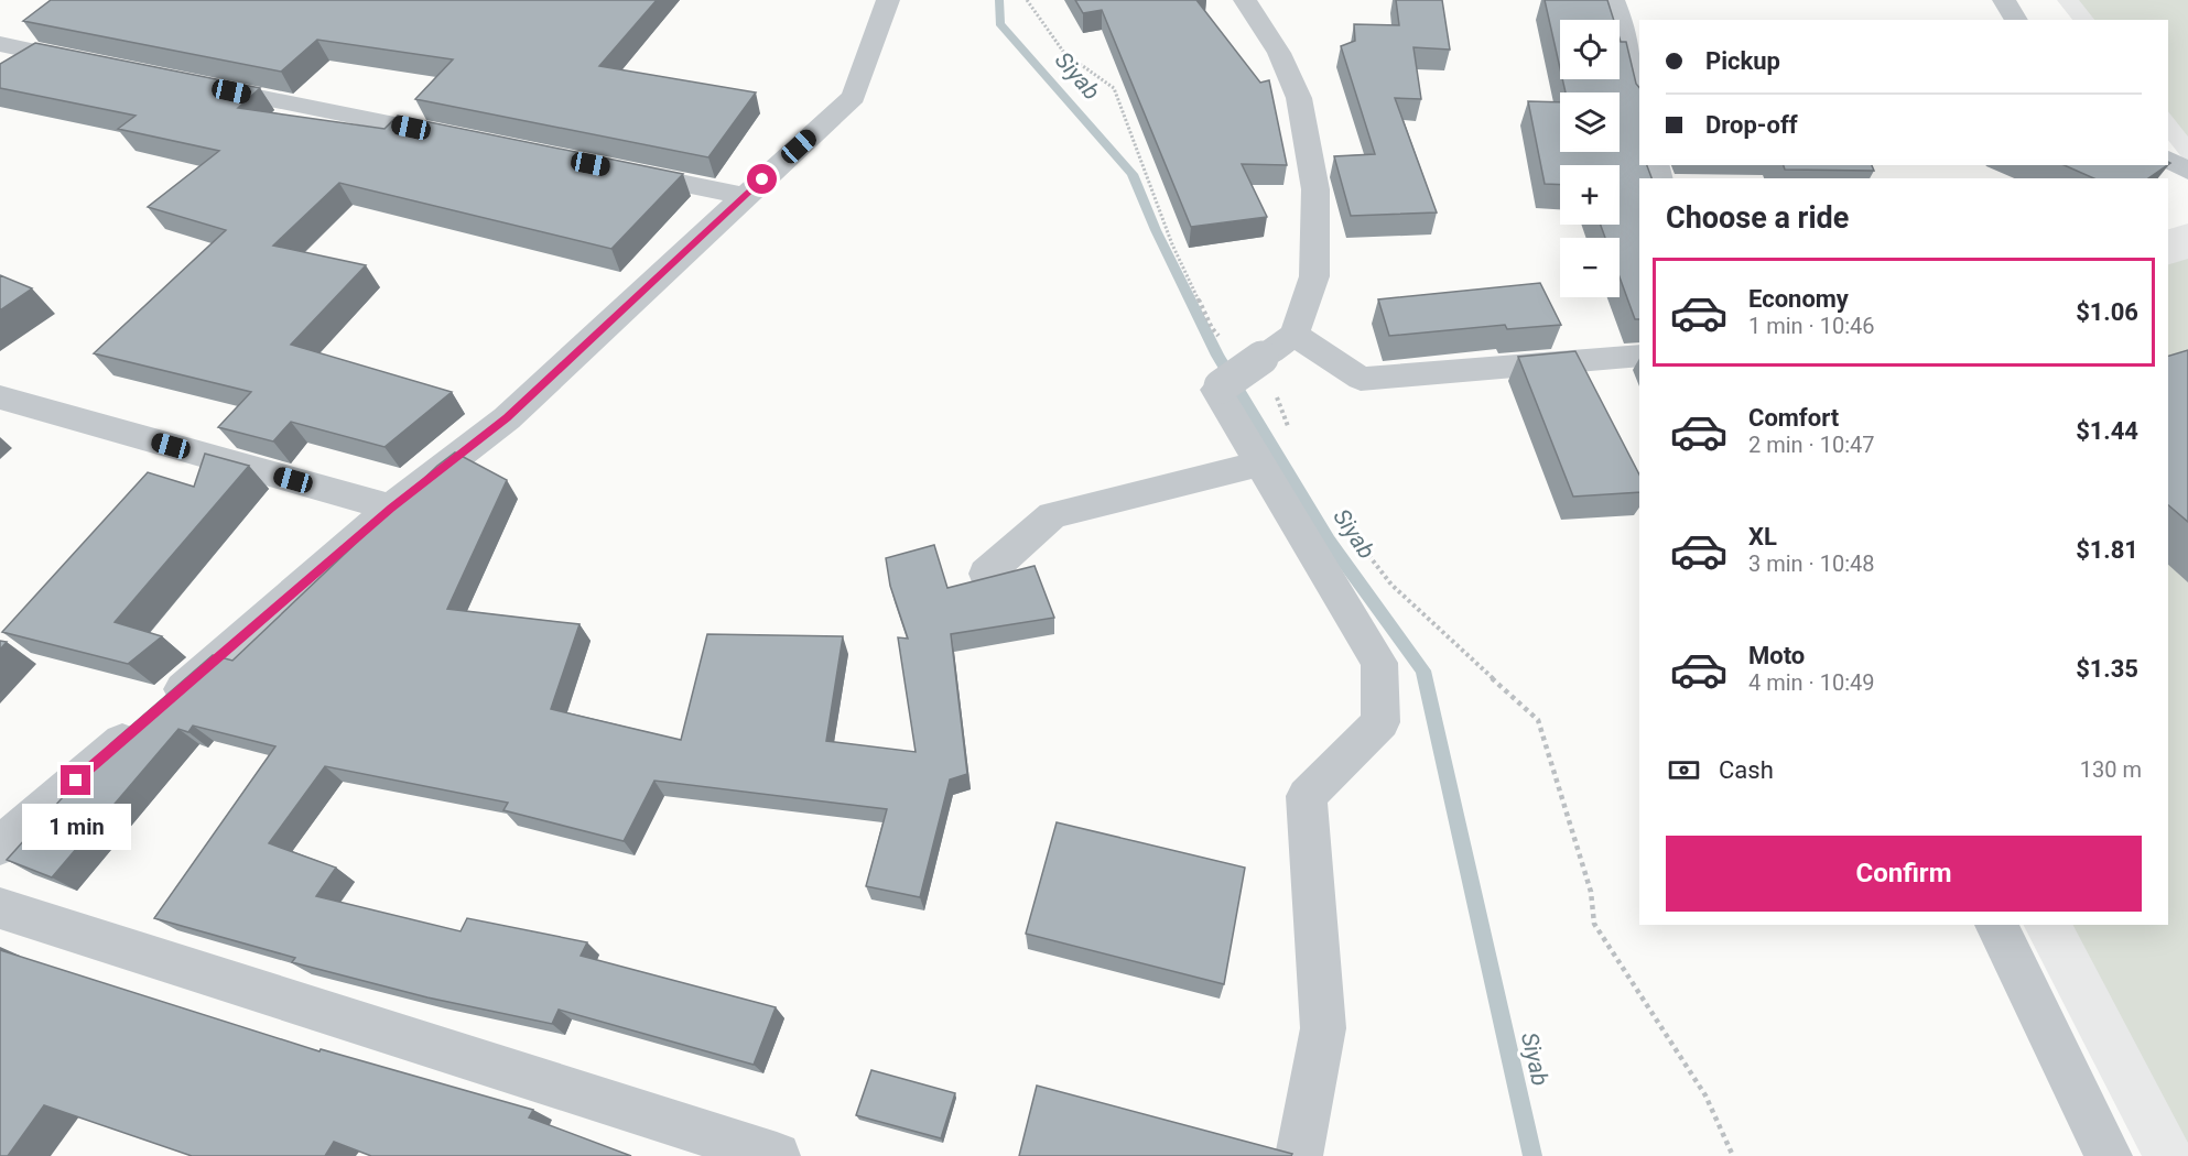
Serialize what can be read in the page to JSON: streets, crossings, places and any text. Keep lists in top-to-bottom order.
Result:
{
  "water": ["Siyab"],
  "page": {
    "map_buttons": ["+", "−"],
    "banner": ["Pickup", "Drop-off"],
    "heading": "Choose a ride",
    "list": [
      {
        "name": "Economy",
        "note": "1 min · 10:46",
        "value": "$1.06"
      },
      {
        "name": "Comfort",
        "note": "2 min · 10:47",
        "value": "$1.44"
      },
      {
        "name": "XL",
        "note": "3 min · 10:48",
        "value": "$1.81"
      },
      {
        "name": "Moto",
        "note": "4 min · 10:49",
        "value": "$1.35"
      }
    ],
    "pay": ["Cash", "130 m"],
    "bubble": "1 min",
    "buttons": "Confirm"
  }
}
